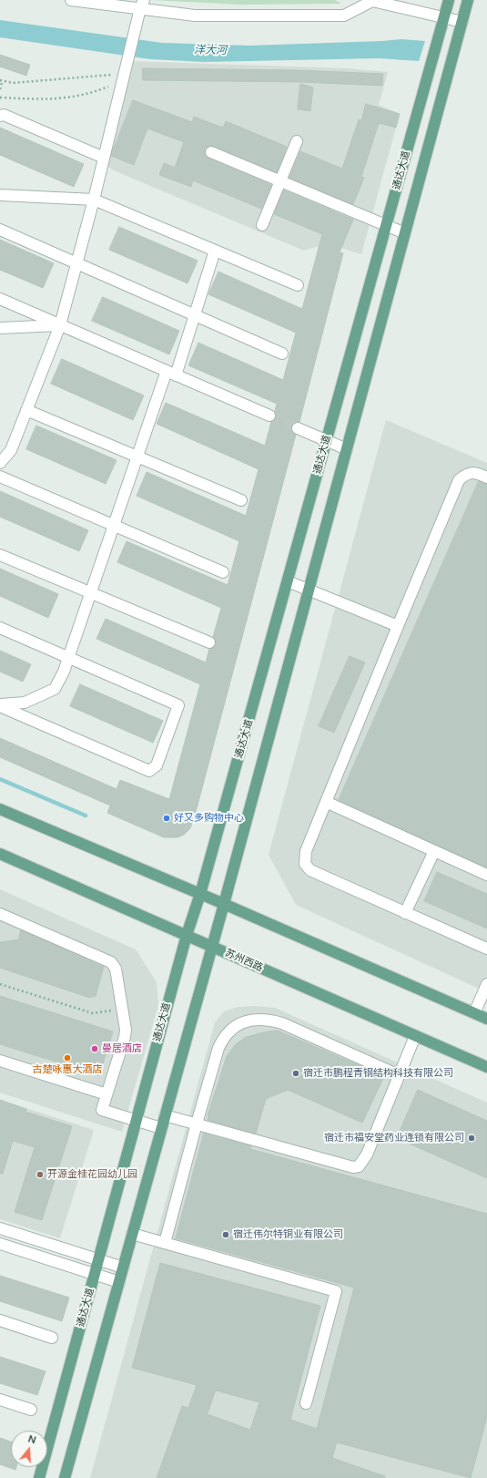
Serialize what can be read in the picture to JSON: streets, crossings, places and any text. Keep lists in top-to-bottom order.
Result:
{
  "streets": {
    "main road": ["通达大道", "苏州西路"]
  },
  "crossings": [
    ["通达大道", "苏州西路"]
  ],
  "water": ["洋大河"],
  "places": [
    "好又多购物中心",
    "曼居酒店",
    "古楚咏惠大酒店",
    "宿迁市鹏程青钢结构科技有限公司",
    "宿迁市福安堂药业连锁有限公司",
    "开源金桂花园幼儿园",
    "宿迁伟尔特铜业有限公司"
  ],
  "north": "top"
}
